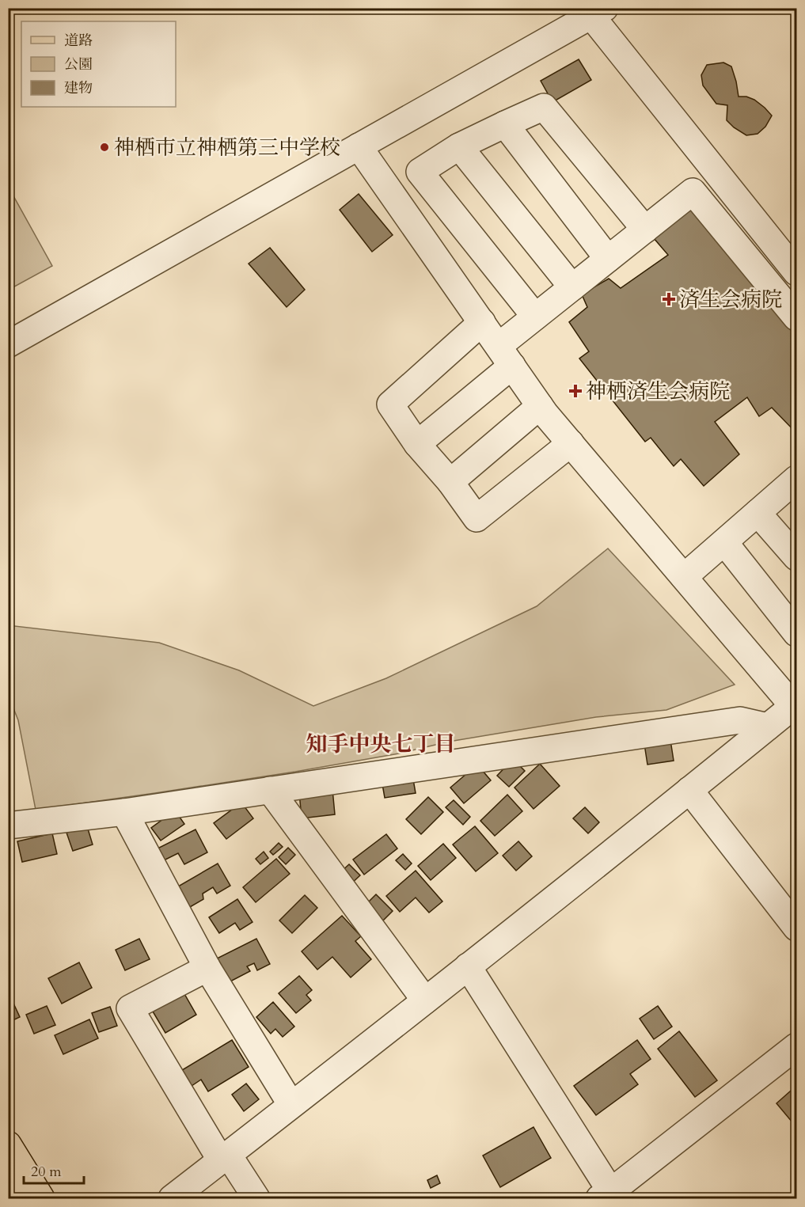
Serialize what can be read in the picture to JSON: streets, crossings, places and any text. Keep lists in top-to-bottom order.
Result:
{
  "districts": ["知手中央七丁目"],
  "places": {
    "other": ["神栖市立神栖第三中学校"],
    "health": ["済生会病院", "神栖済生会病院"]
  },
  "legend": ["道路", "公園", "建物"],
  "scale_bar": "20 m"
}
